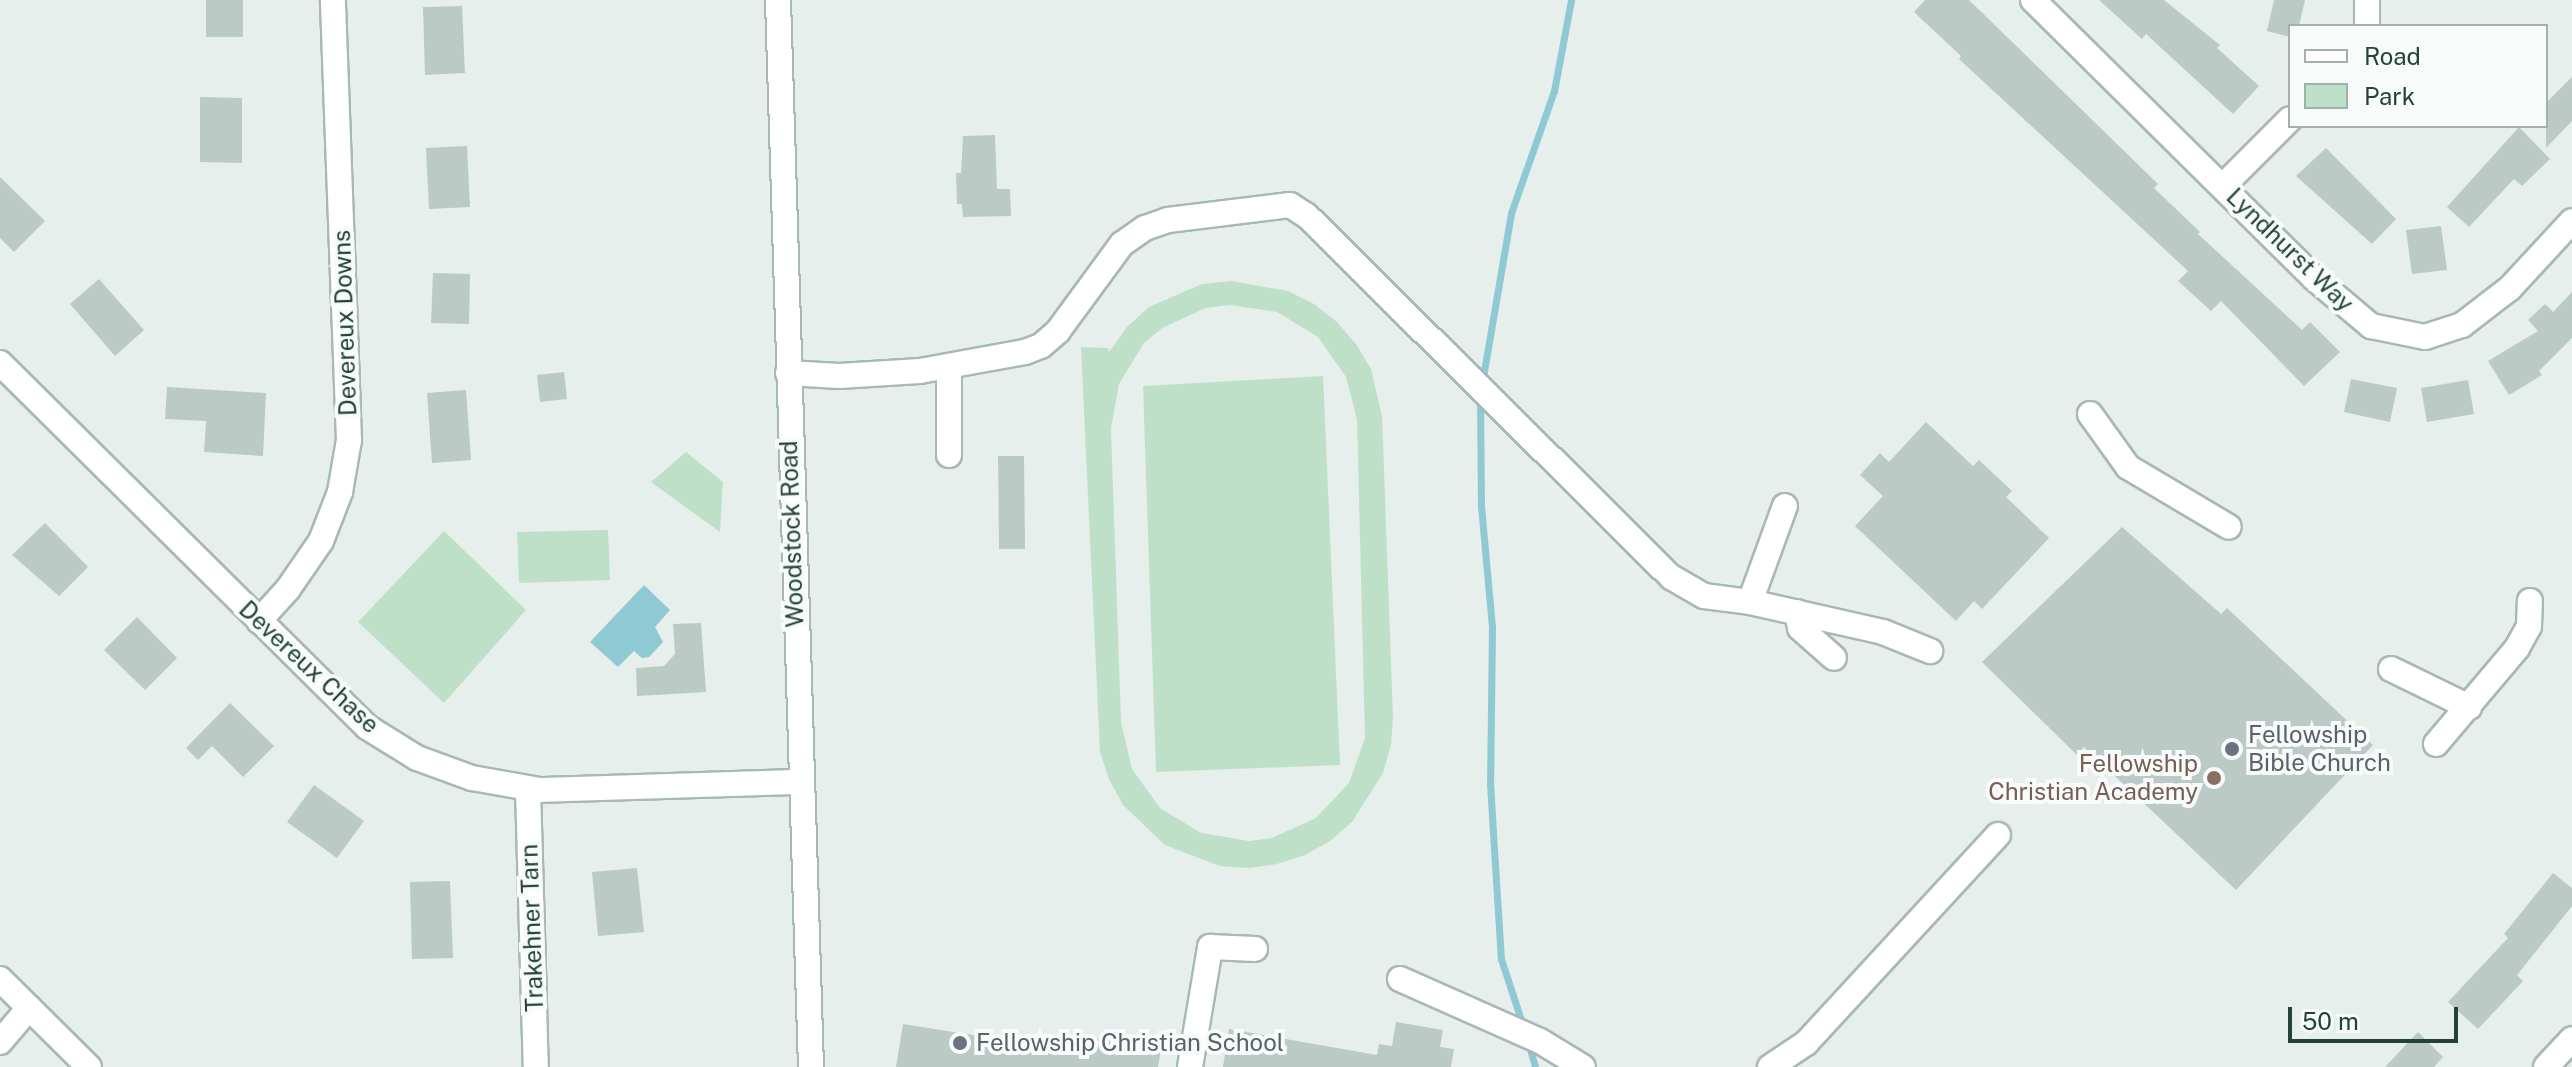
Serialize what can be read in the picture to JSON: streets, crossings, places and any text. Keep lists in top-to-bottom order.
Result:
{
  "streets": {
    "street": [
      "Lyndhurst Way",
      "Devereux Downs",
      "Woodstock Road",
      "Devereux Chase",
      "Trakehner Tarn"
    ]
  },
  "crossings": [
    ["Devereux Downs", "Devereux Chase"],
    ["Woodstock Road", "Devereux Chase"],
    ["Devereux Chase", "Trakehner Tarn"]
  ],
  "places": ["Fellowship Bible Church", "Fellowship Christian Academy", "Fellowship Christian School"],
  "legend": ["Road", "Park"],
  "scale_bar": "50 m"
}
